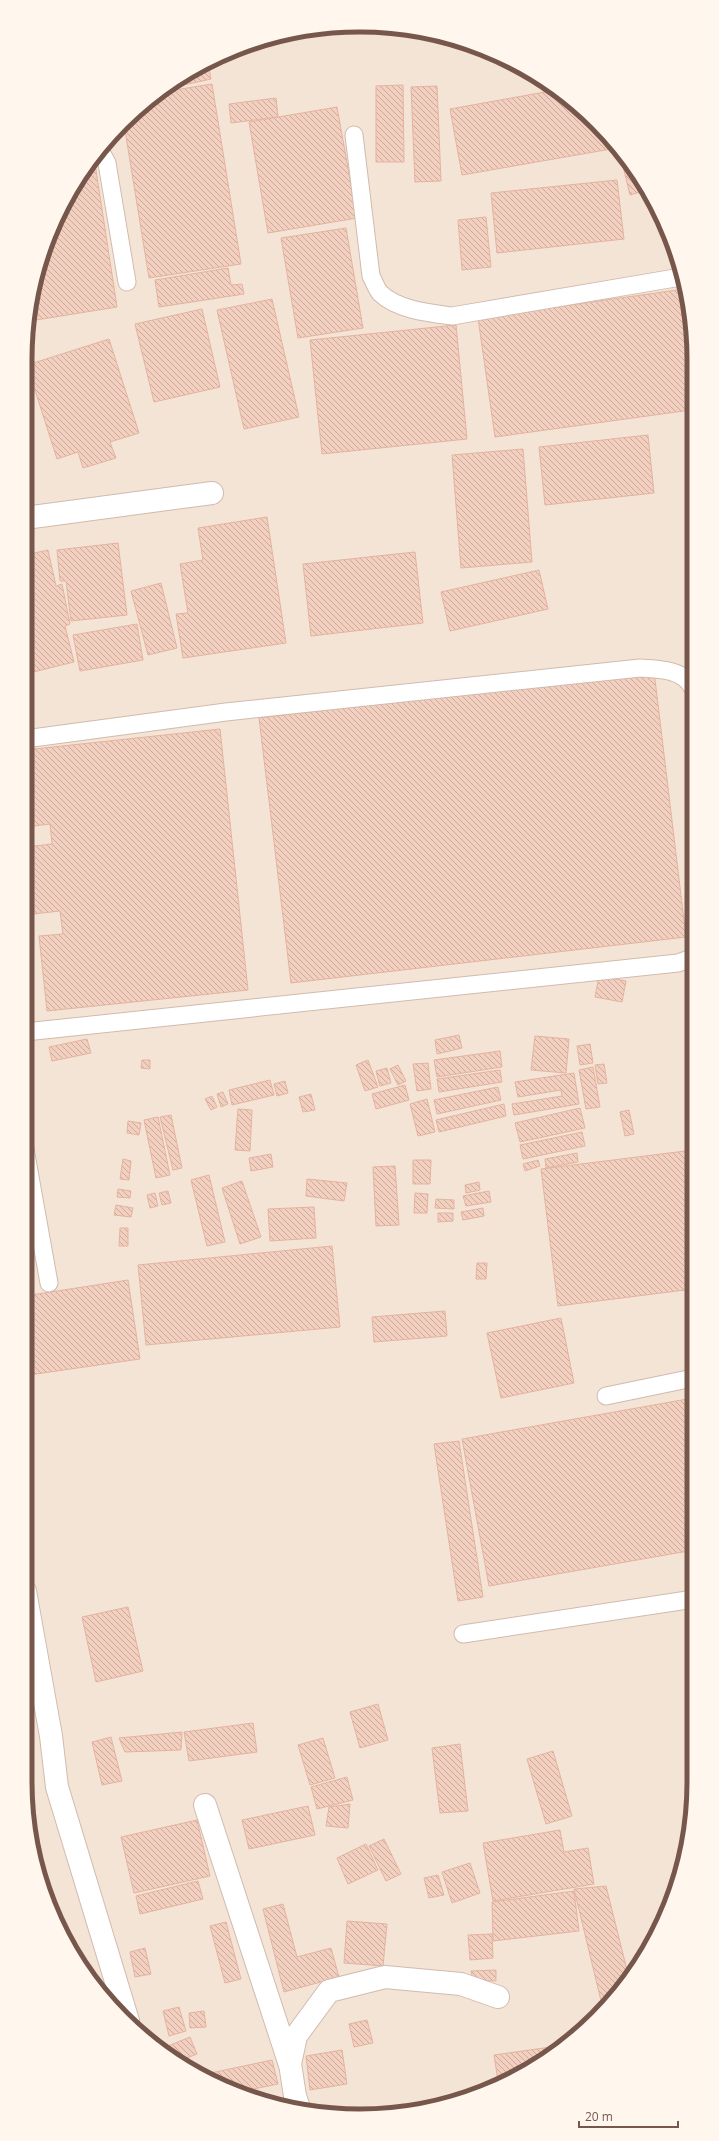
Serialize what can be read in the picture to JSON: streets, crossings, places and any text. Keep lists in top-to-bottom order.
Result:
{
  "scale_bar": "20 m"
}
